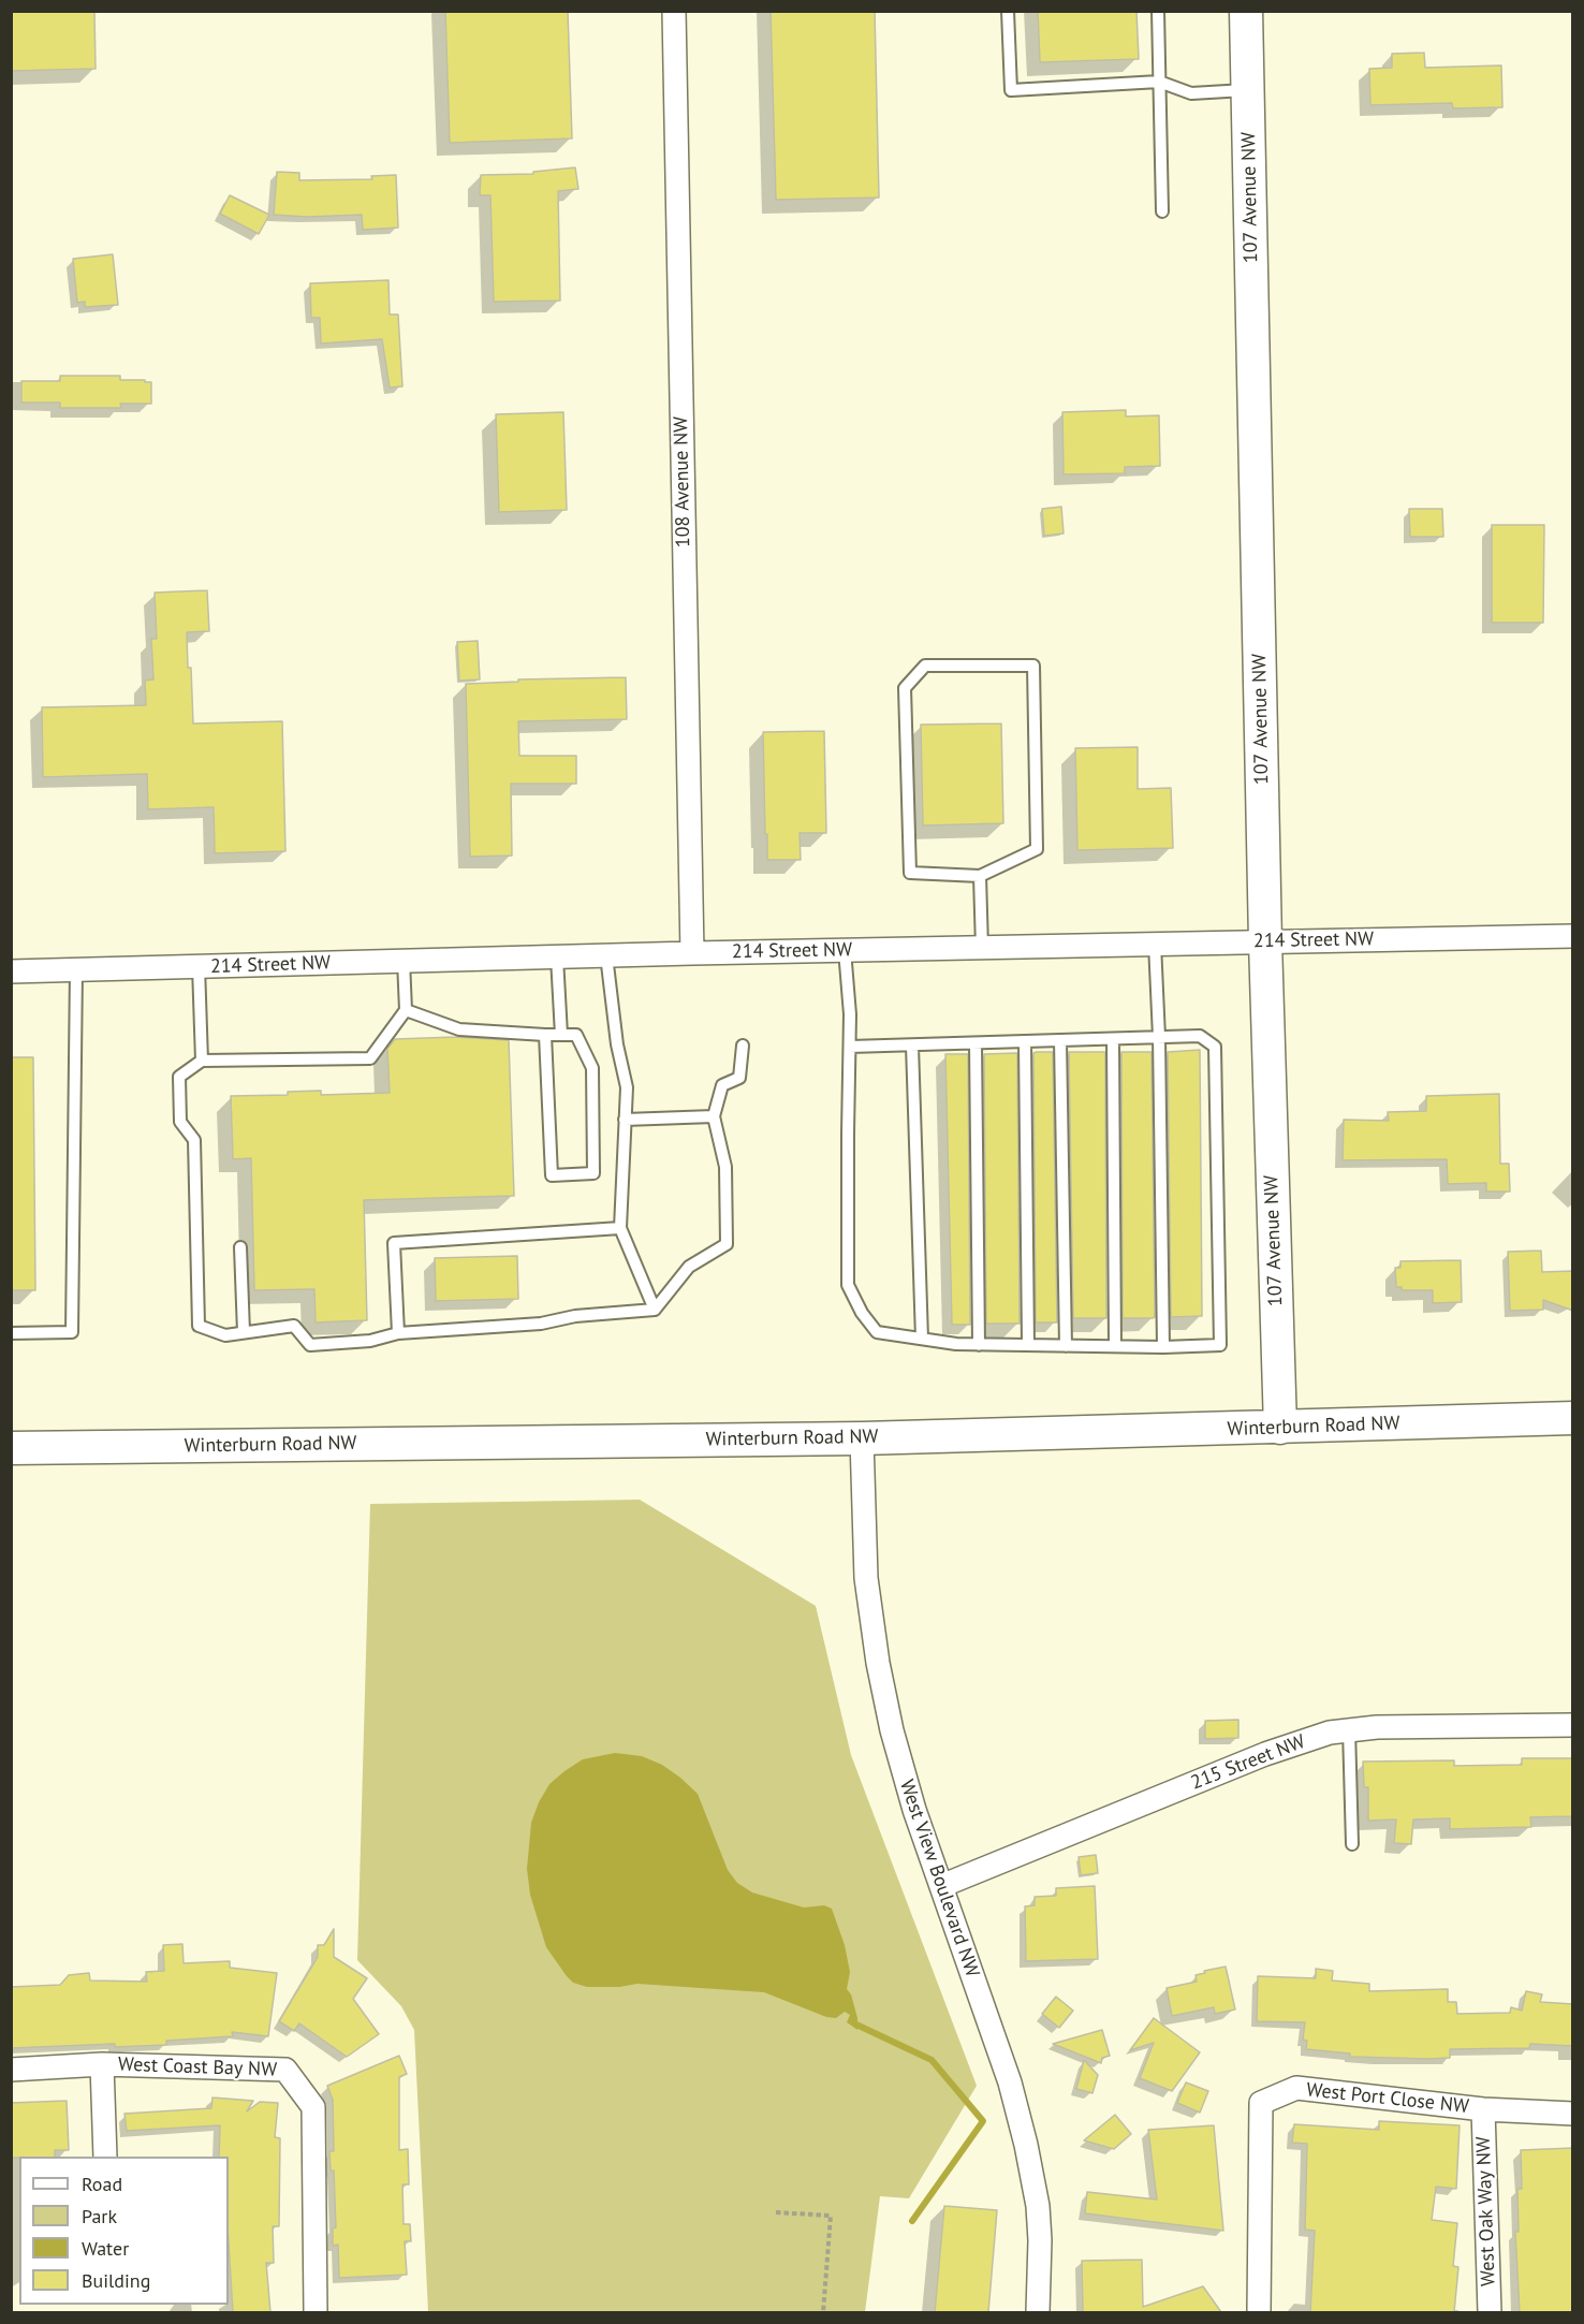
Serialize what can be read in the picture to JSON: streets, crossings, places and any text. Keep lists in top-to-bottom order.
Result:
{
  "streets": {
    "main road": ["107 Avenue NW", "Winterburn Road NW"],
    "street": [
      "108 Avenue NW",
      "214 Street NW",
      "215 Street NW",
      "West View Boulevard NW",
      "West Coast Bay NW",
      "West Port Close NW",
      "West Oak Way NW"
    ]
  },
  "crossings": [
    ["107 Avenue NW", "214 Street NW"],
    ["107 Avenue NW", "Winterburn Road NW"],
    ["108 Avenue NW", "214 Street NW"],
    ["Winterburn Road NW", "West View Boulevard NW"],
    ["215 Street NW", "West View Boulevard NW"],
    ["West Port Close NW", "West Oak Way NW"]
  ],
  "legend": [
    "Road",
    "Park",
    "Water",
    "Building"
  ]
}
